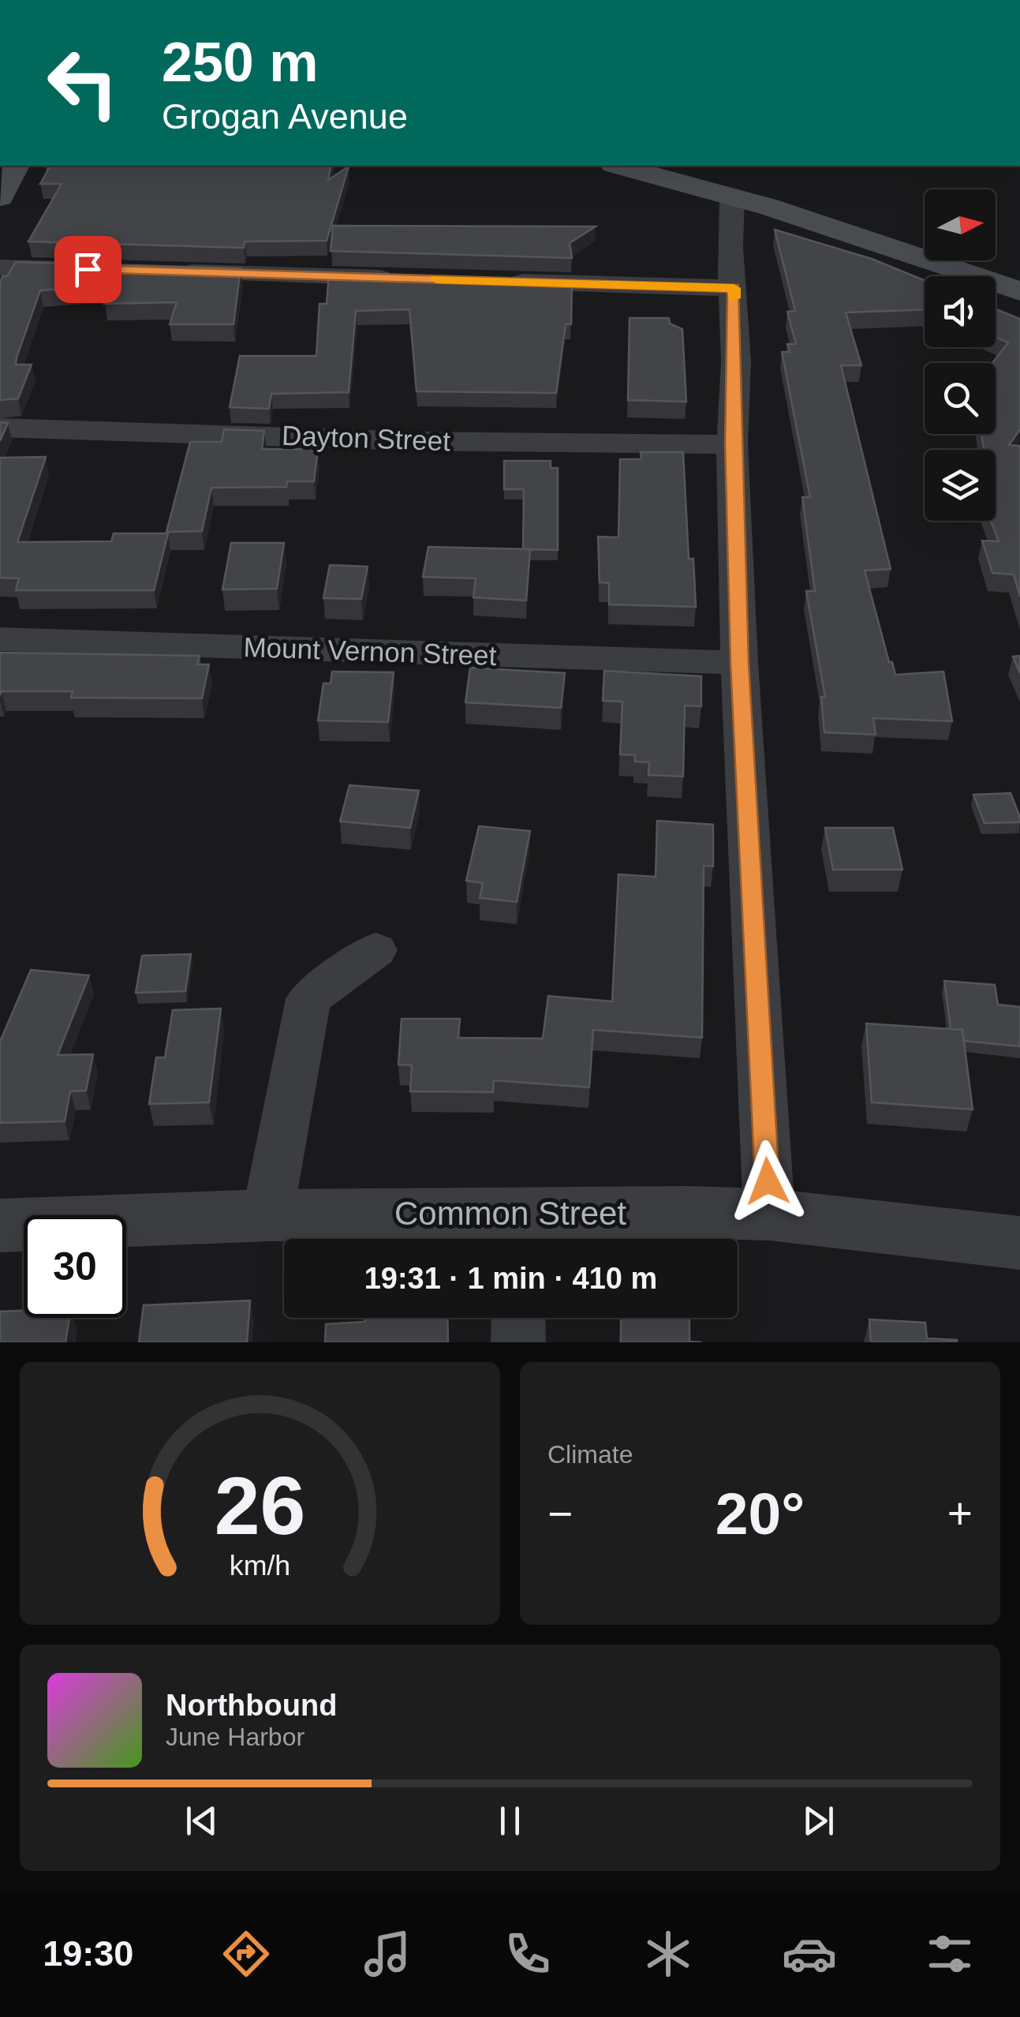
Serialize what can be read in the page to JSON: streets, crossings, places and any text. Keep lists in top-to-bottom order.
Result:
{
  "streets": {
    "street": ["Dayton Street", "Mount Vernon Street", "Common Street"]
  },
  "north": "right",
  "page": {
    "turn": ["250 m", "Grogan Avenue"],
    "limit": "30",
    "trip": "19:31 · 1 min · 410 m",
    "tile": "Climate",
    "heat": ["−", "20°", "+"],
    "song": ["Northbound", "June Harbor"],
    "tabs": "19:30",
    "gauge": ["26", "km/h"]
  }
}
